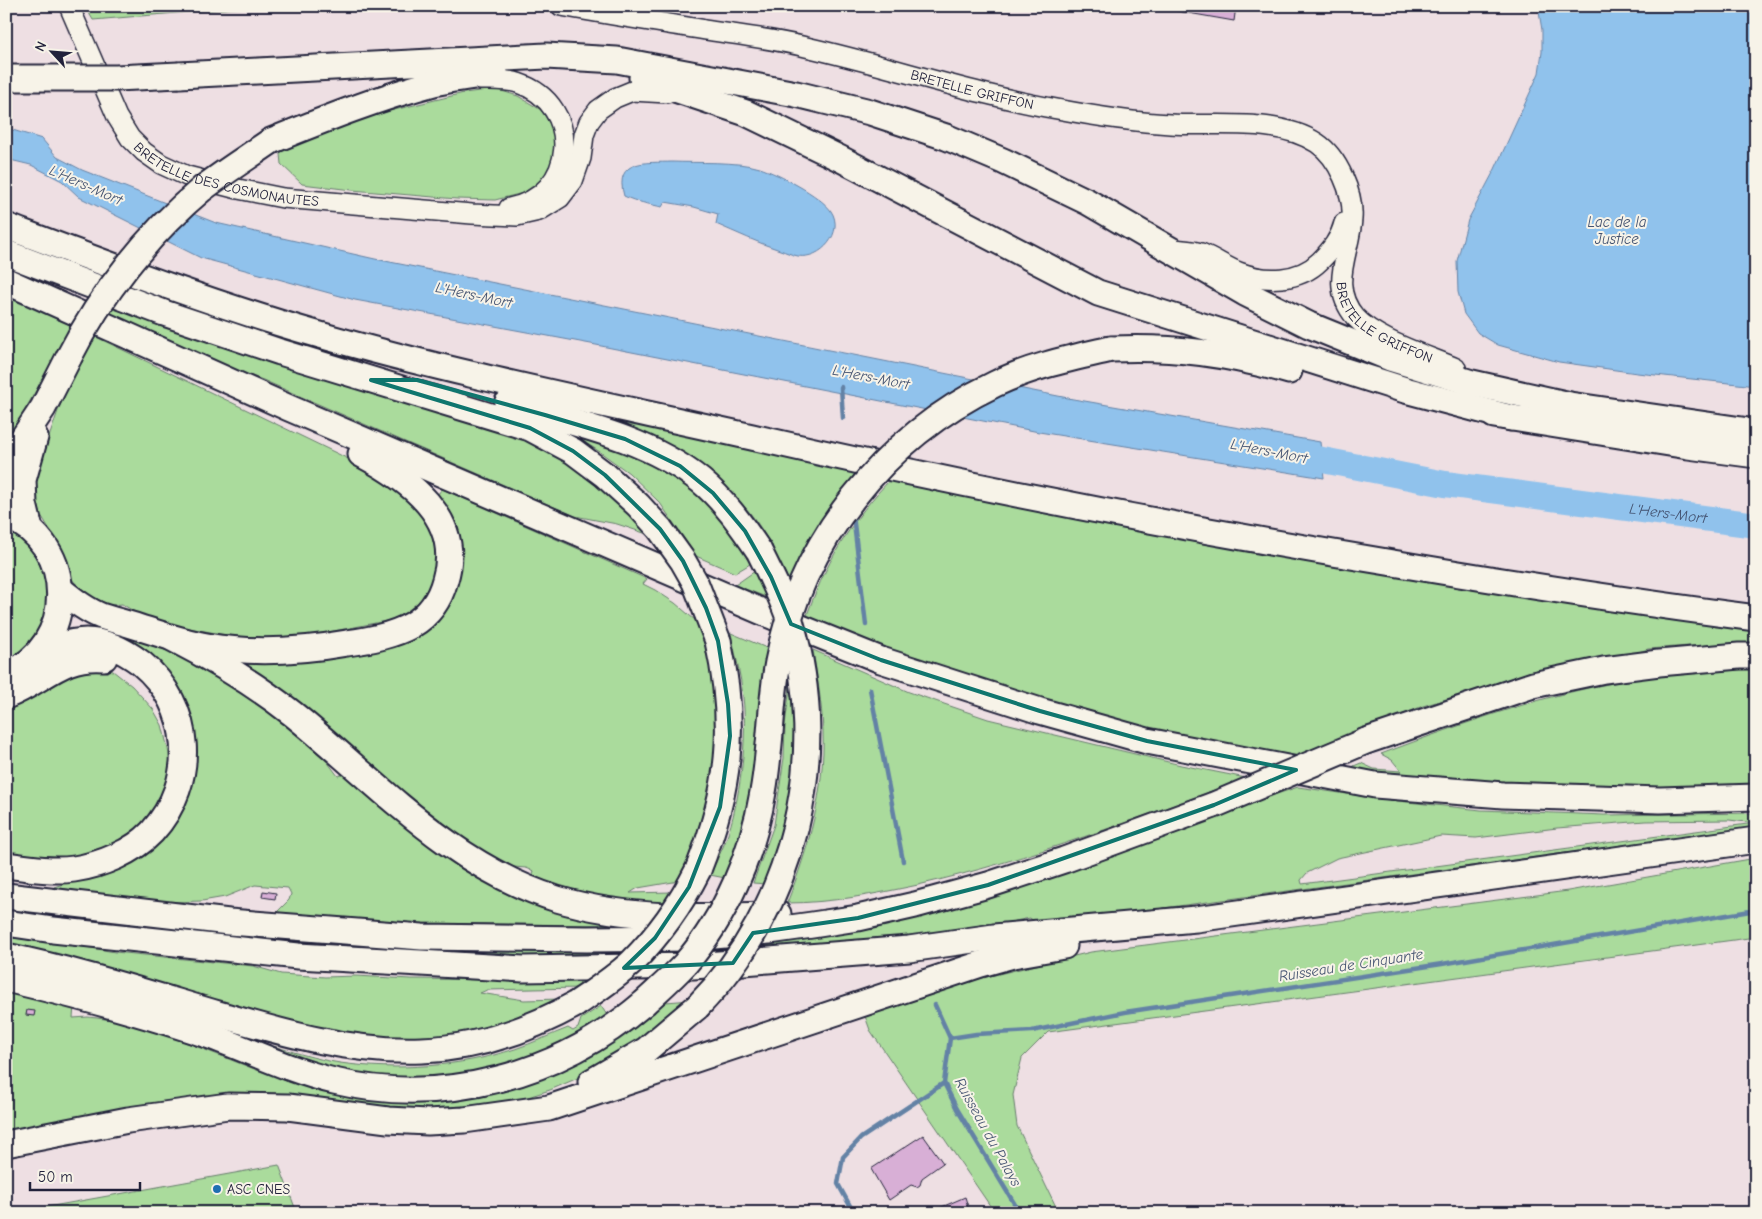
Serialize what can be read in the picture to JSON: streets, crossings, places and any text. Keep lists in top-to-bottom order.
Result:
{
  "streets": {
    "main road": ["BRETELLE GRIFFON", "BRETELLE DES COSMONAUTES"]
  },
  "water": [
    "L'Hers-Mort",
    "Lac de la Justice",
    "Ruisseau de Cinquante",
    "Ruisseau du Palays"
  ],
  "places": ["ASC CNES"],
  "scale_bar": "50 m",
  "north": "top left"
}
